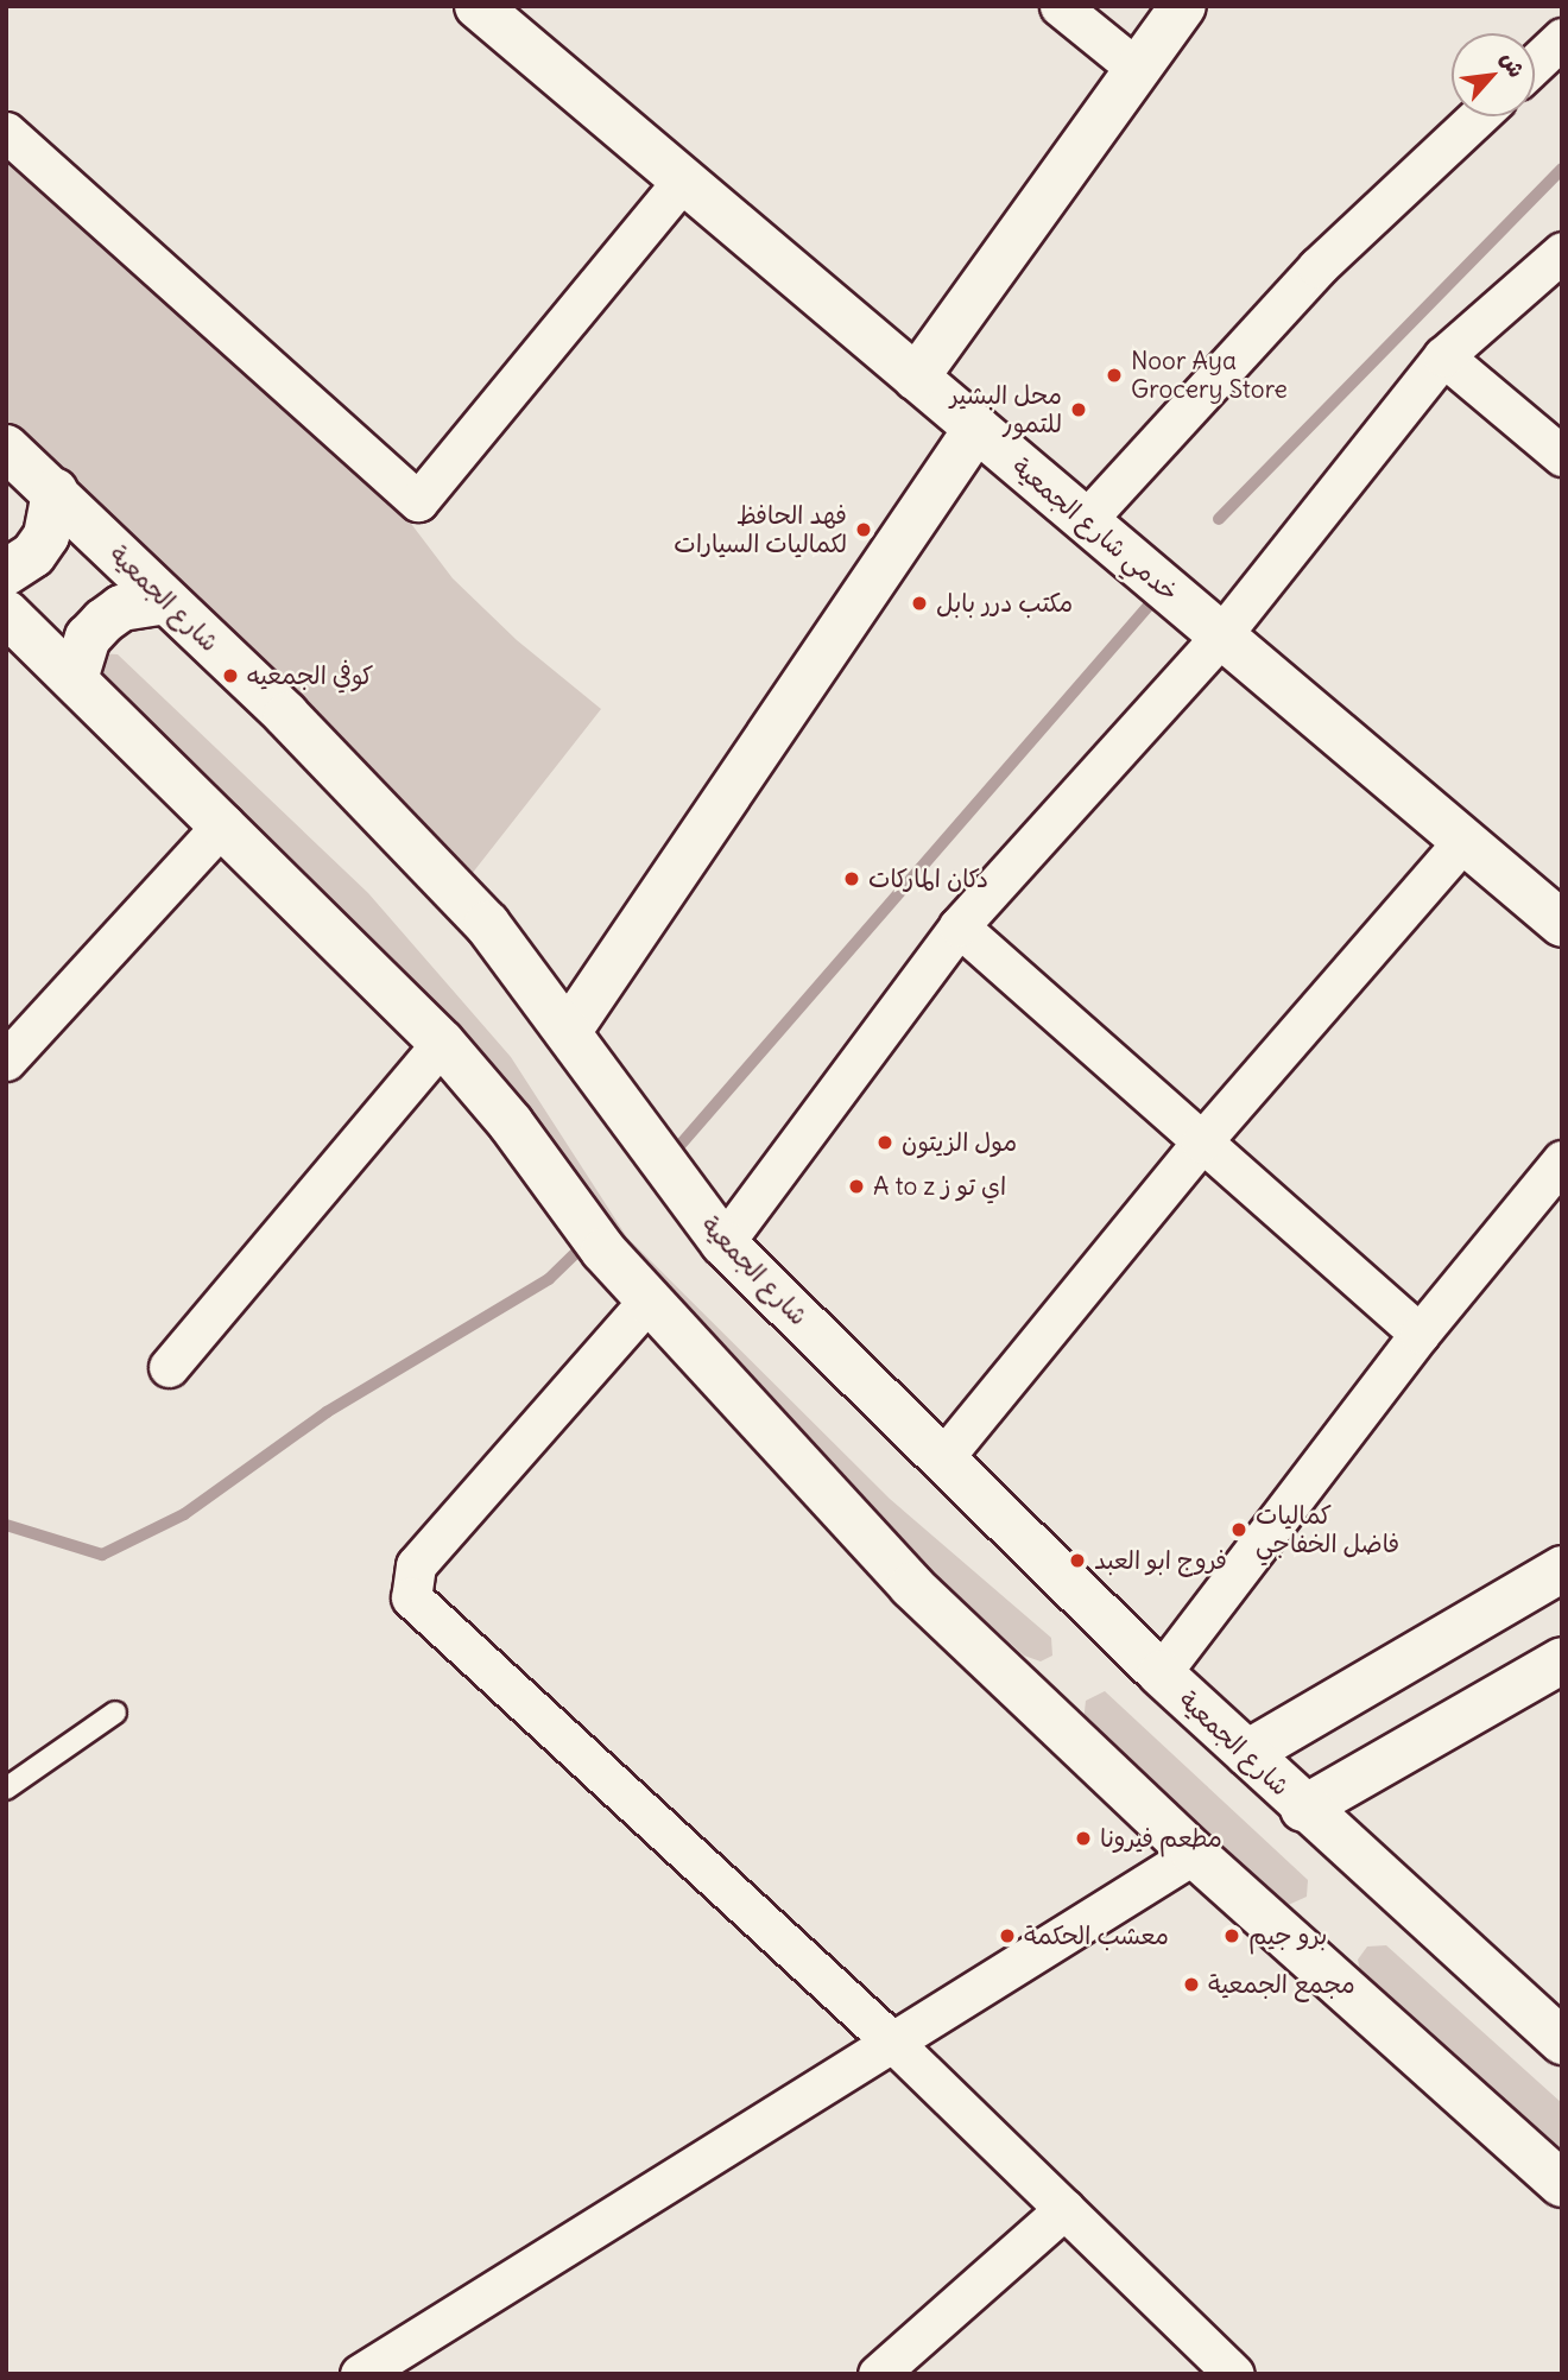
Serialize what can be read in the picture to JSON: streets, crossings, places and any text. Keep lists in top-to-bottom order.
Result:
{
  "streets": {
    "main road": ["خدمي شارع الجمعية", "شارع الجمعية"]
  },
  "places": [
    "Noor Aya Grocery Store",
    "محل البشير للتمور",
    "فهد الحافظ لكماليات السيارات",
    "مكتب درر بابل",
    "كوفي الجمعيه",
    "دكان الماركات",
    "مول الزيتون",
    "A to z اي تو ز",
    "كماليات فاضل الخفاجي",
    "فروج ابو العبد",
    "مطعم فيرونا",
    "معشب الحكمة",
    "برو جيم",
    "مجمع الجمعية"
  ],
  "north": "top right"
}
